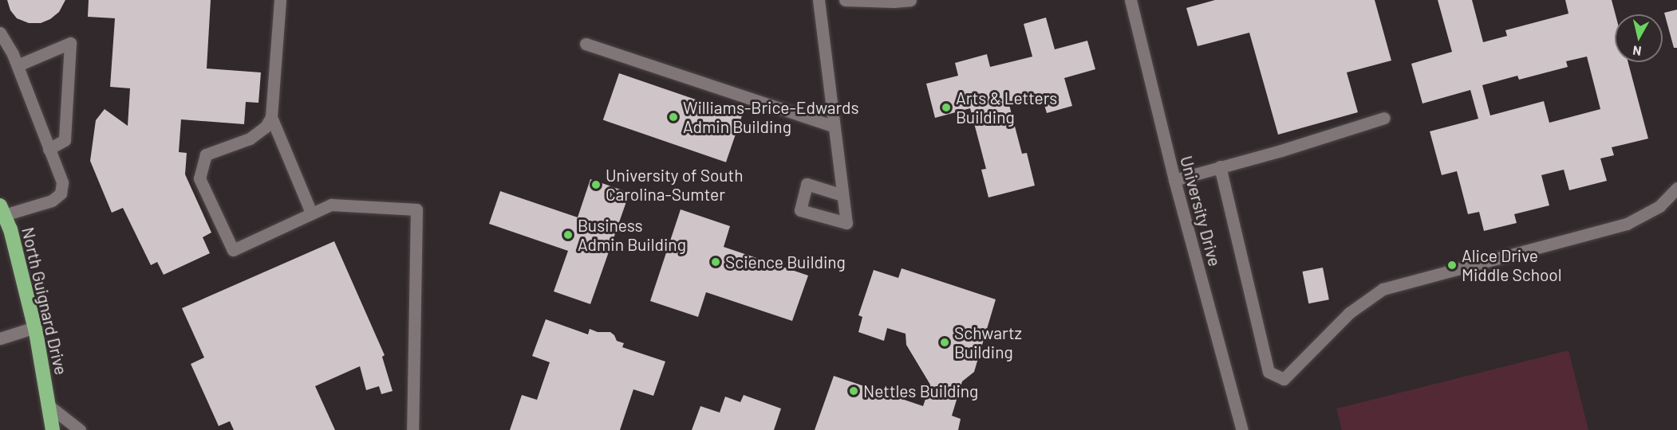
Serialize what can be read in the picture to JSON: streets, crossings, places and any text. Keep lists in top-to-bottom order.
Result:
{
  "streets": {
    "highway": ["North Guignard Drive"],
    "street": ["University Drive"]
  },
  "places": [
    "Arts & Letters Building",
    "Williams-Brice-Edwards Admin Building",
    "University of South Carolina-Sumter",
    "Business Admin Building",
    "Science Building",
    "Alice Drive Middle School",
    "Schwartz Building",
    "Nettles Building"
  ],
  "north": "bottom"
}
